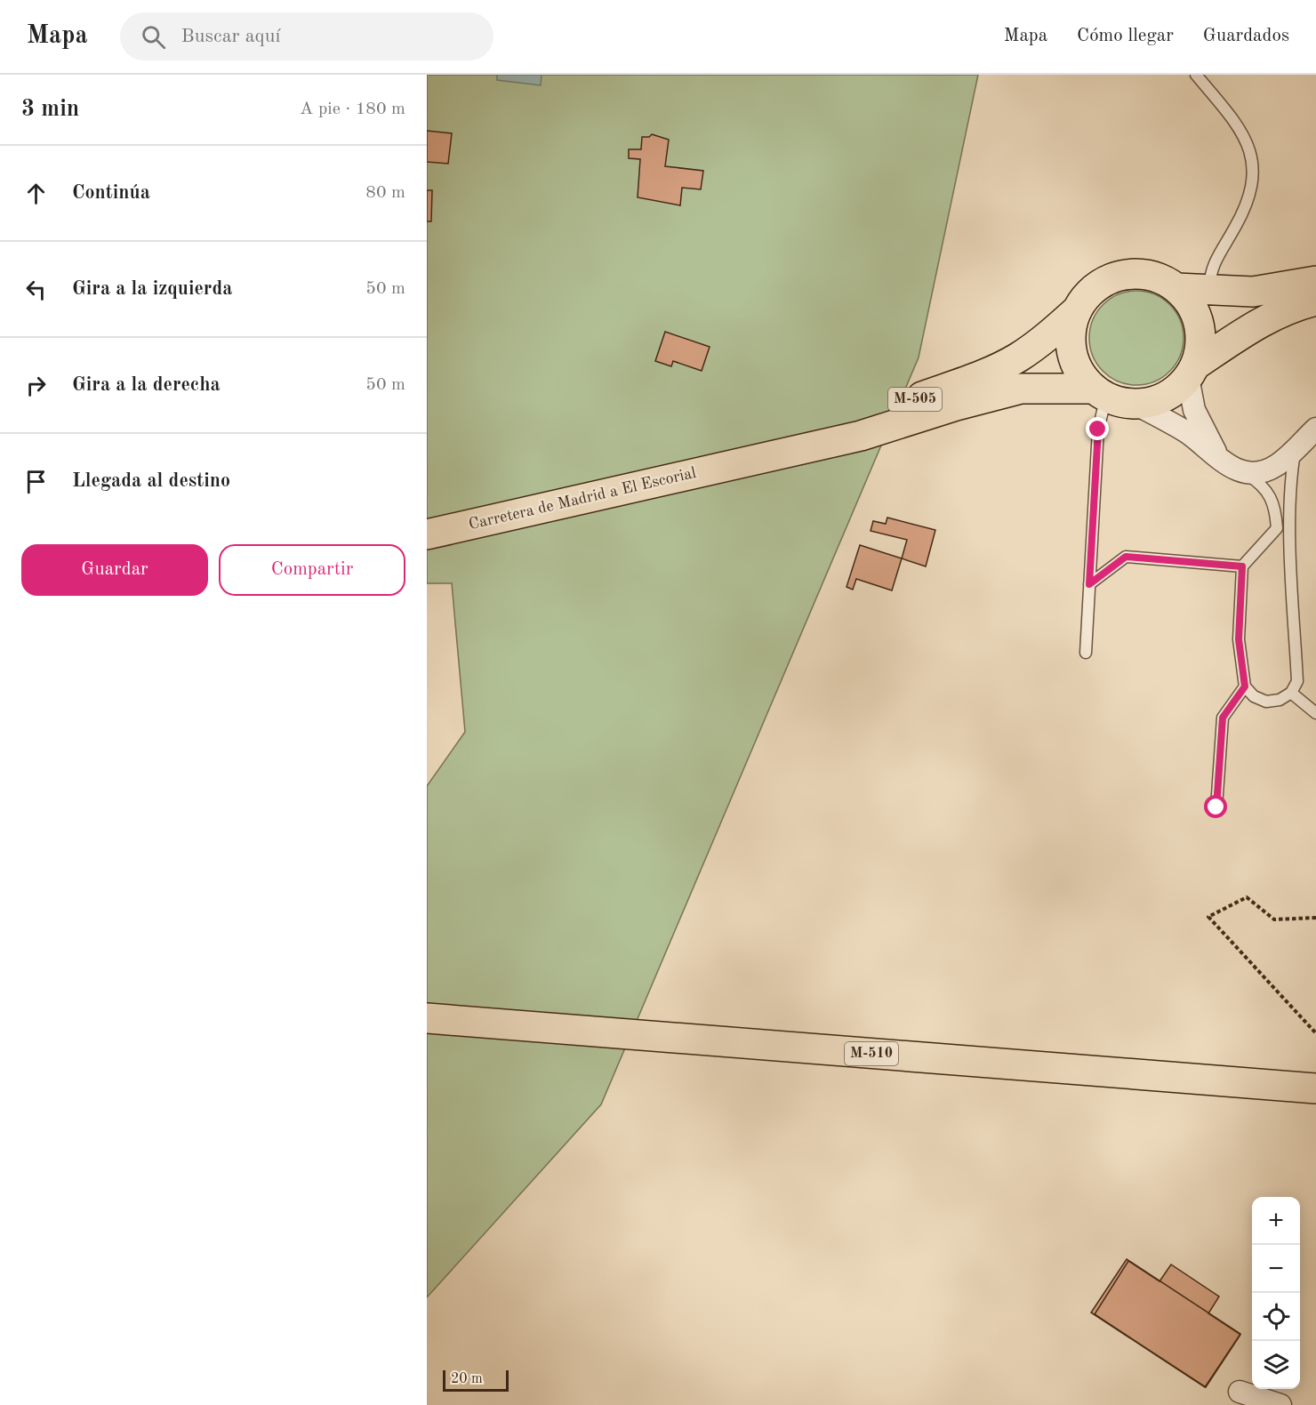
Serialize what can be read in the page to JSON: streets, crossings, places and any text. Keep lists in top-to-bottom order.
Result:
{
  "streets": {
    "main road": ["M-505", "Carretera de Madrid a El Escorial", "M-510"]
  },
  "crossings": [
    ["M-505", "Carretera de Madrid a El Escorial"]
  ],
  "scale_bar": "20 m",
  "page": {
    "header": "Mapa",
    "search": "Buscar aquí",
    "nav": ["Mapa", "Cómo llegar", "Guardados"],
    "heading": ["3 min", "A pie · 180 m"],
    "list": [
      ["Continúa", "80 m"],
      ["Gira a la izquierda", "50 m"],
      ["Gira a la derecha", "50 m"],
      "Llegada al destino"
    ],
    "buttons": ["Guardar", "Compartir"],
    "map_buttons": ["+", "−"],
    "scale": "20 m"
  }
}
